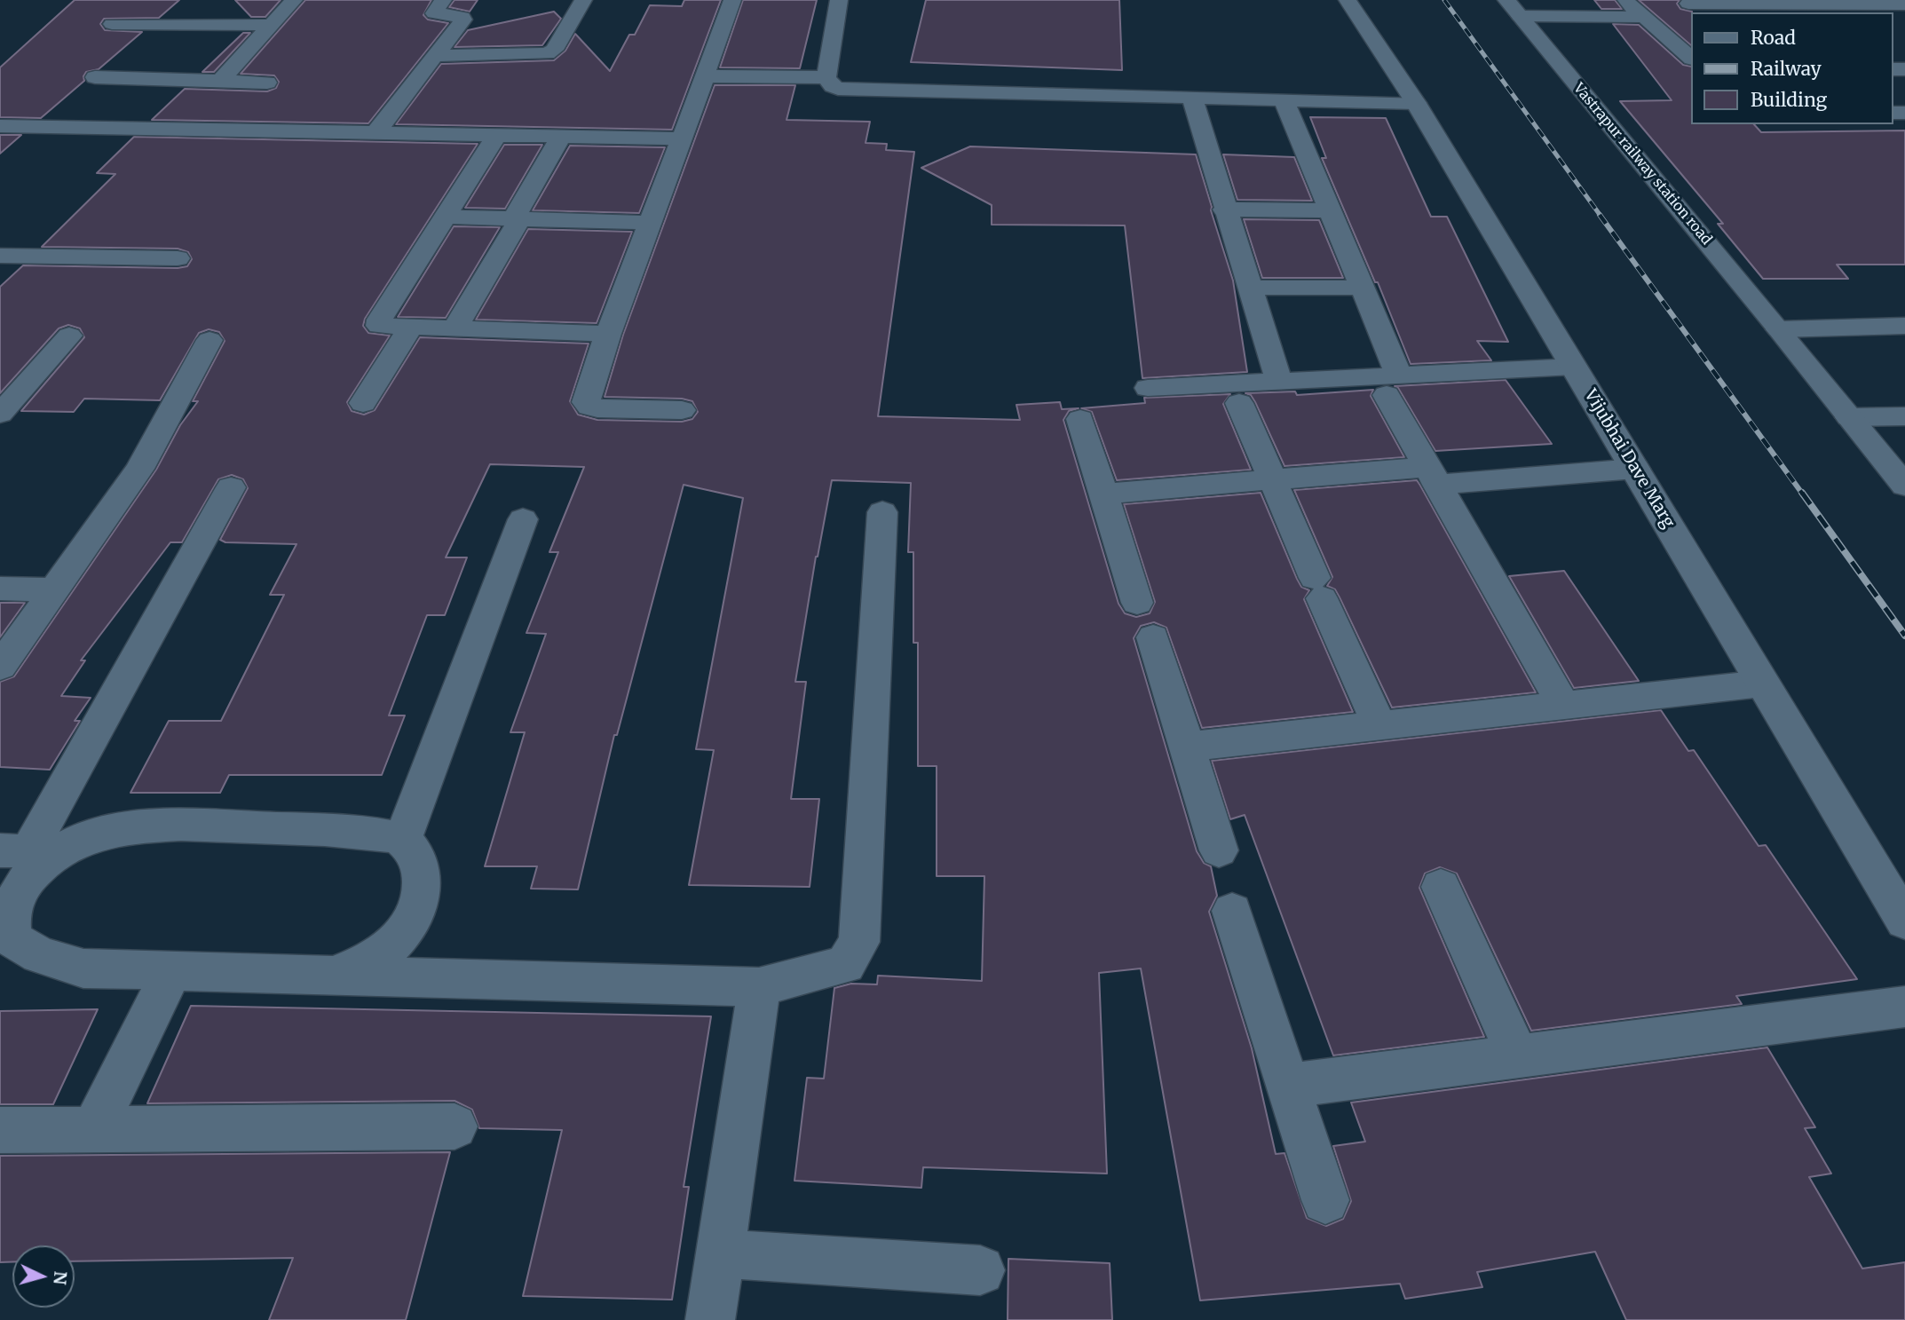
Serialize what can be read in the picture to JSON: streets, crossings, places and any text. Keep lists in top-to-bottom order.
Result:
{
  "streets": {
    "street": ["Vastrapur railway station road", "Vijubhai Dave Marg"]
  },
  "legend": ["Road", "Railway", "Building"],
  "north": "right"
}
